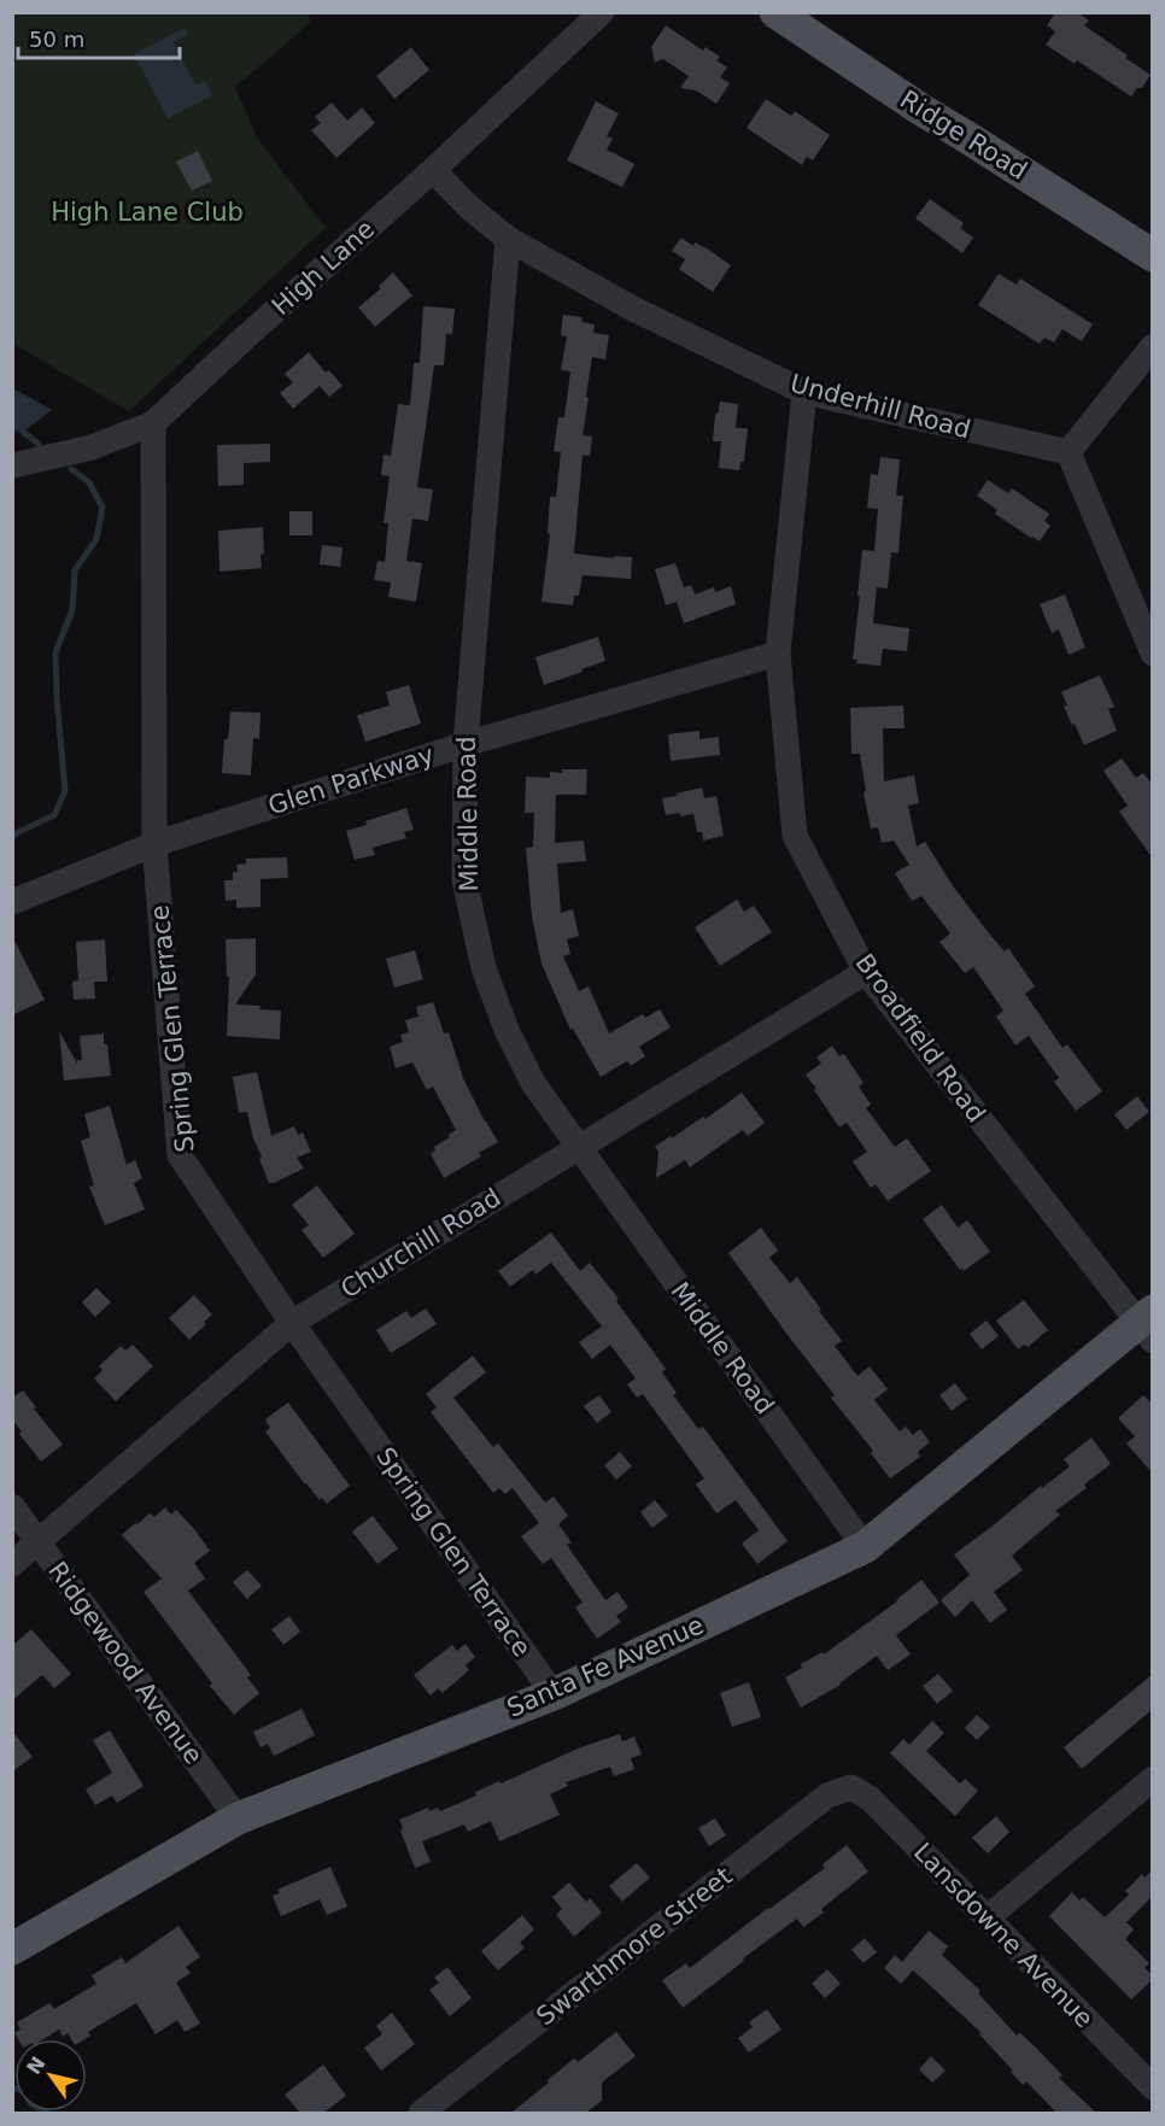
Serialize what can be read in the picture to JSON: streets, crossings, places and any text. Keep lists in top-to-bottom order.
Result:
{
  "streets": {
    "main road": ["Ridge Road", "Santa Fe Avenue"],
    "street": [
      "High Lane",
      "Underhill Road",
      "Glen Parkway",
      "Middle Road",
      "Spring Glen Terrace",
      "Broadfield Road",
      "Churchill Road",
      "Ridgewood Avenue",
      "Lansdowne Avenue",
      "Swarthmore Street"
    ]
  },
  "crossings": [
    ["High Lane", "Spring Glen Terrace"],
    ["Underhill Road", "Middle Road"],
    ["Underhill Road", "Broadfield Road"],
    ["Glen Parkway", "Middle Road"],
    ["Glen Parkway", "Spring Glen Terrace"],
    ["Glen Parkway", "Broadfield Road"],
    ["Middle Road", "Churchill Road"],
    ["Middle Road", "Santa Fe Avenue"],
    ["Spring Glen Terrace", "Churchill Road"],
    ["Spring Glen Terrace", "Santa Fe Avenue"],
    ["Broadfield Road", "Churchill Road"],
    ["Broadfield Road", "Santa Fe Avenue"],
    ["Churchill Road", "Ridgewood Avenue"],
    ["Ridgewood Avenue", "Santa Fe Avenue"],
    ["Lansdowne Avenue", "Swarthmore Street"]
  ],
  "parks": ["High Lane Club"],
  "scale_bar": "50 m",
  "north": "top left"
}
